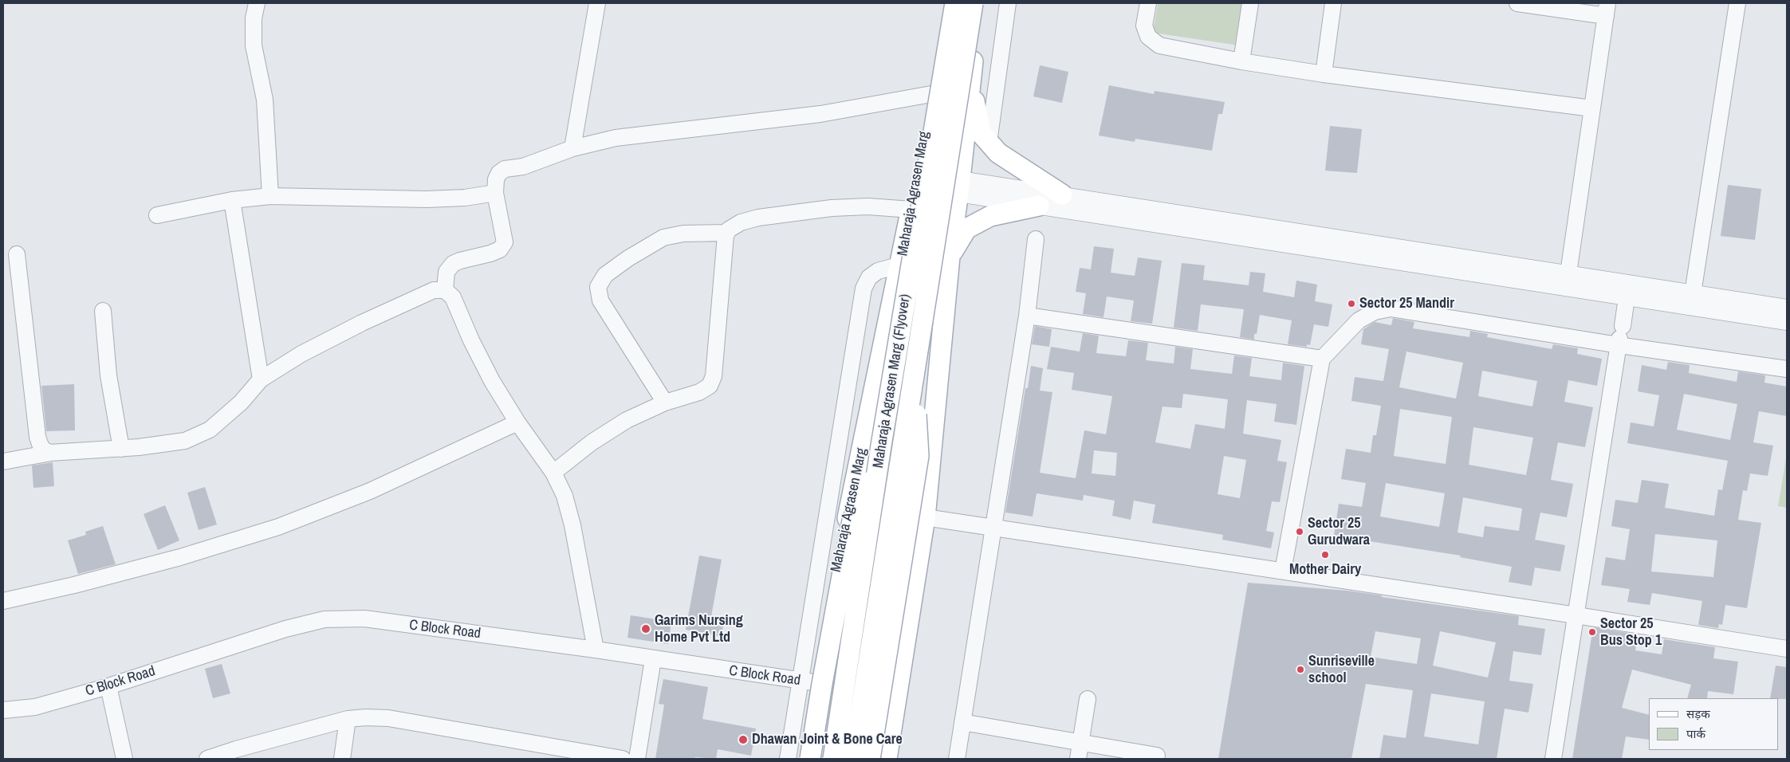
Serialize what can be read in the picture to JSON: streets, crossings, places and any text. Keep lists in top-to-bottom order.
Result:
{
  "streets": {
    "main road": ["Maharaja Agrasen Marg", "Maharaja Agrasen Marg (Flyover)"],
    "street": ["C Block Road"]
  },
  "crossings": [
    ["Maharaja Agrasen Marg", "C Block Road"]
  ],
  "places": [
    "Sector 25 Mandir",
    "Sector 25 Gurudwara",
    "Mother Dairy",
    "Garims Nursing Home Pvt Ltd",
    "Sector 25 Bus Stop 1",
    "Sunriseville school",
    "Dhawan Joint & Bone Care"
  ],
  "legend": ["सड़क", "पार्क"]
}
